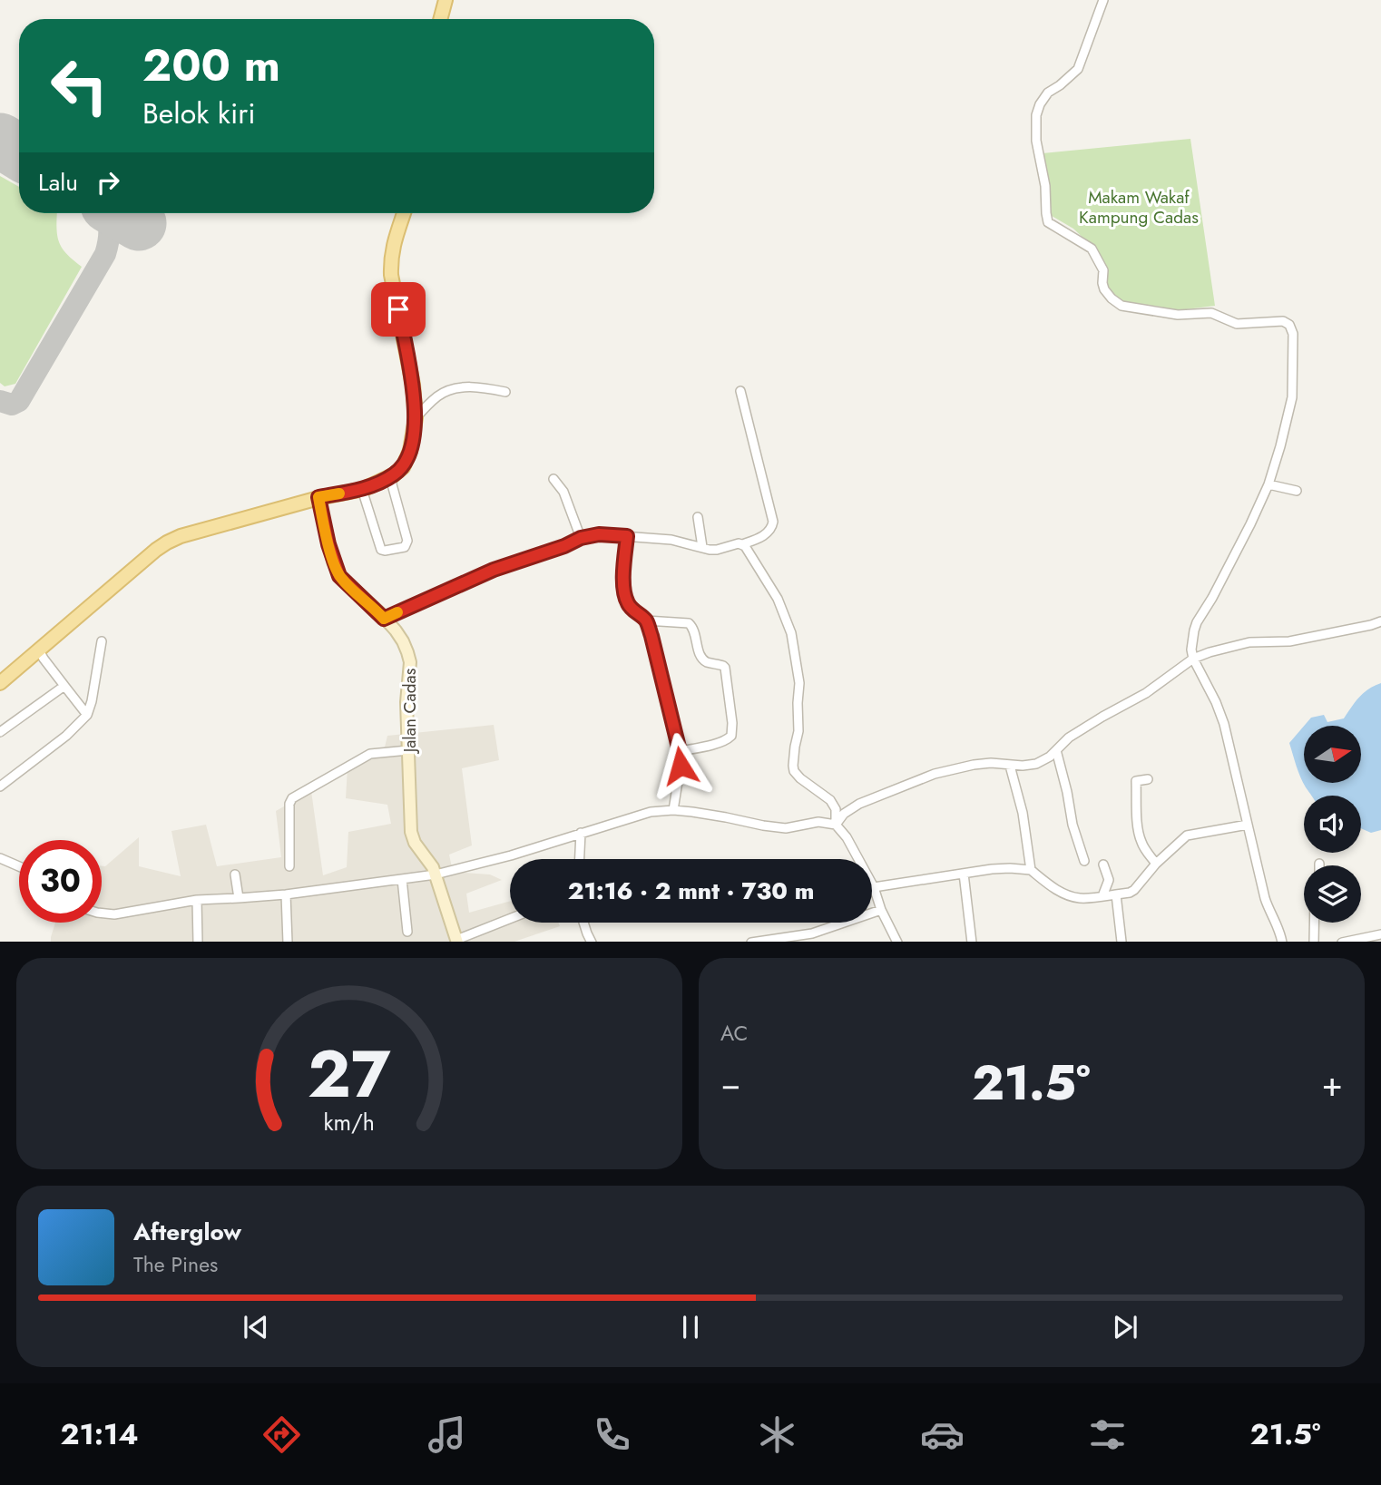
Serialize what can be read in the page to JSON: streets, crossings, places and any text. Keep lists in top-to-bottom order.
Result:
{
  "streets": {
    "street": ["Jalan Cadas"]
  },
  "parks": ["Makam Wakaf Kampung Cadas"],
  "north": "right",
  "page": {
    "turn": ["200 m", "Belok kiri"],
    "then": "Lalu",
    "limit": "30",
    "trip": "21:16 · 2 mnt · 730 m",
    "tile": "AC",
    "heat": ["−", "21.5°", "+"],
    "song": ["Afterglow", "The Pines"],
    "tabs": ["21:14", "21.5°"],
    "gauge": ["27", "km/h"]
  }
}
